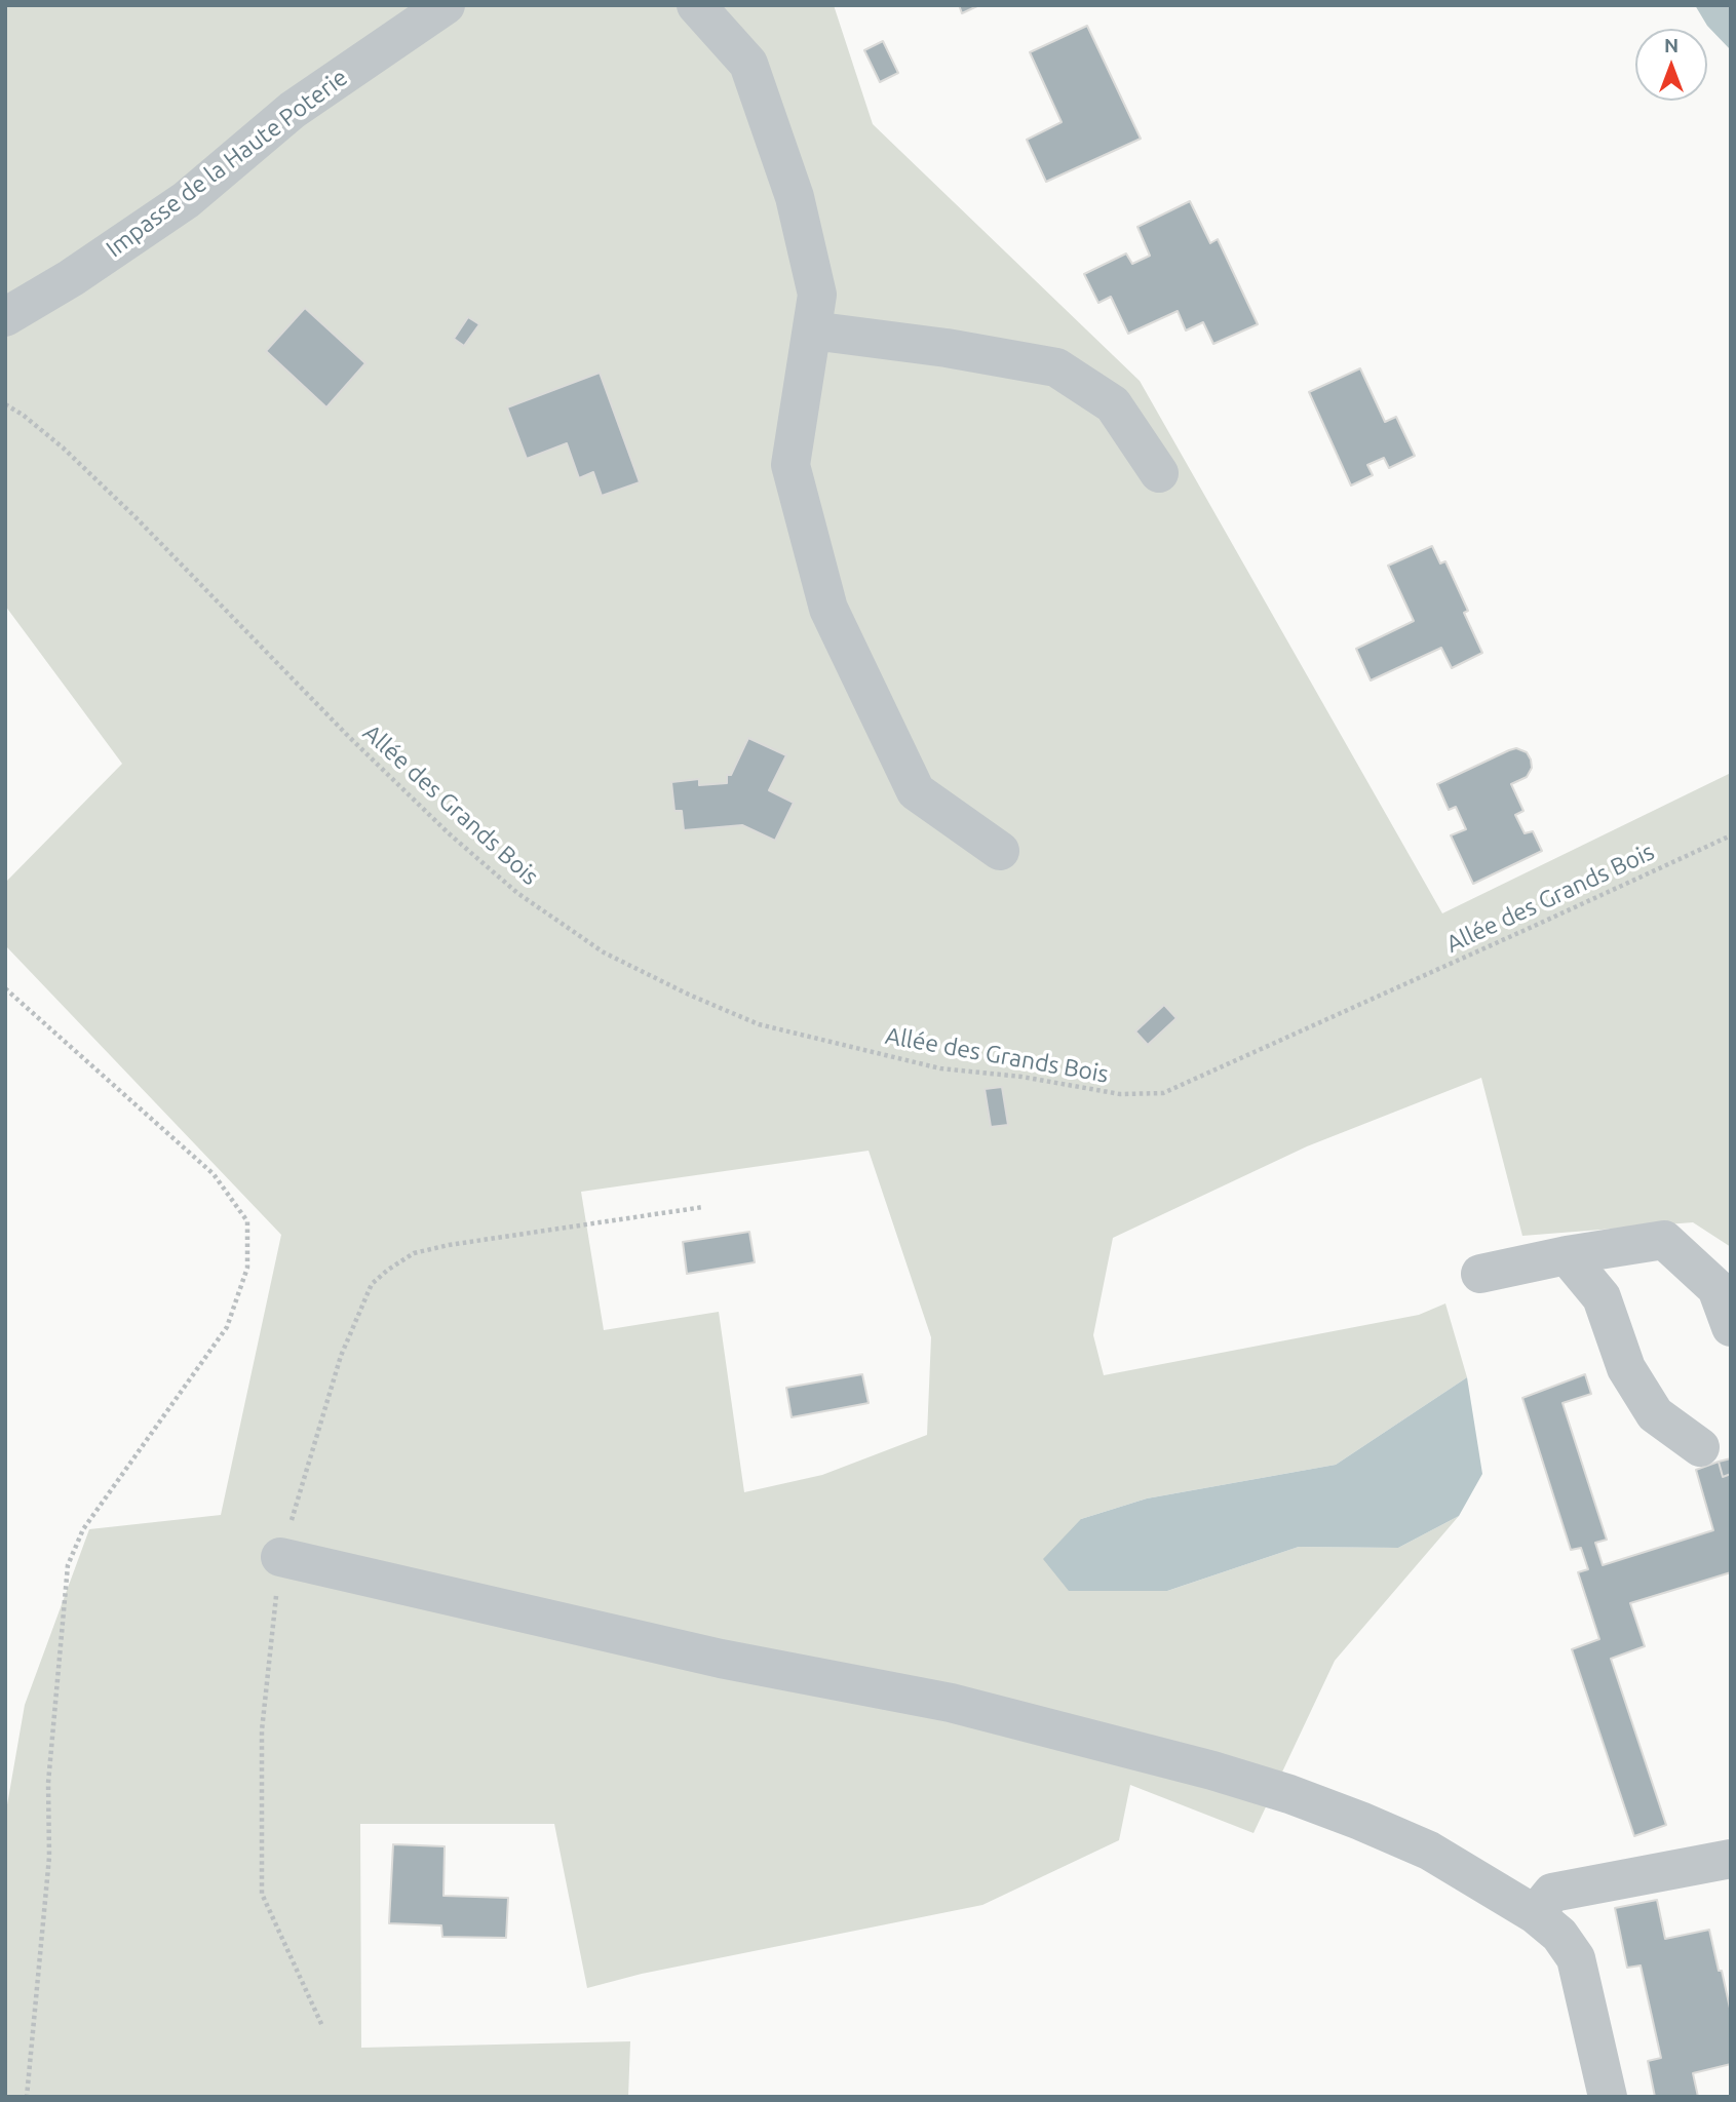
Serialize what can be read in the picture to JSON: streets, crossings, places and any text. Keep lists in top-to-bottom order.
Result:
{
  "streets": {
    "street": ["Impasse de la Haute Poterie"],
    "path": ["Allée des Grands Bois"]
  },
  "north": "top"
}
